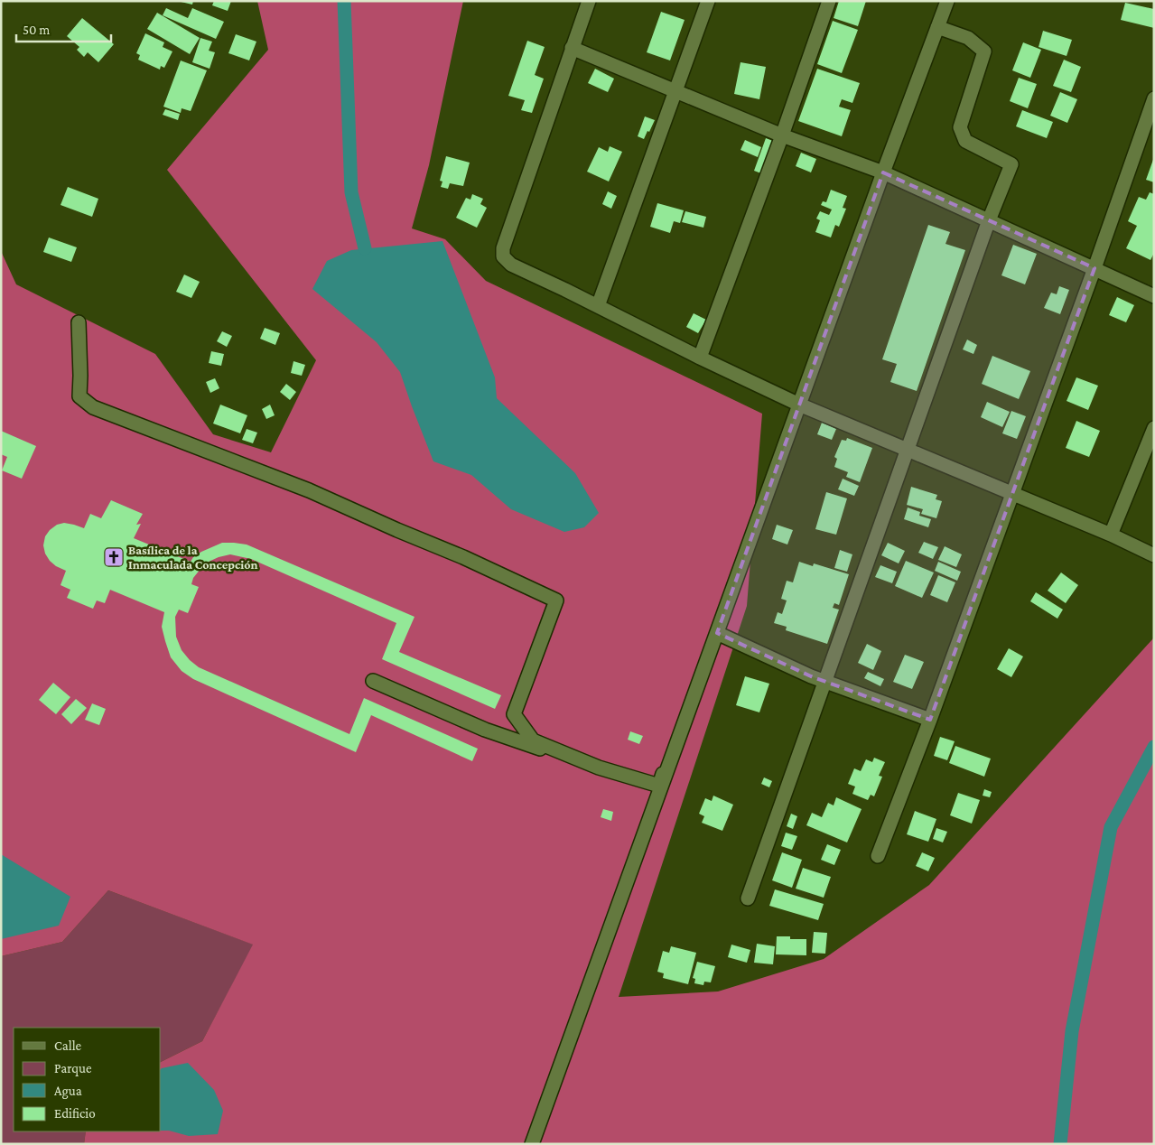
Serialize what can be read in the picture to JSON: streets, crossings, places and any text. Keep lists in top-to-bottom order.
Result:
{
  "places": {
    "church": ["Basílica de la Inmaculada Concepción"]
  },
  "legend": [
    "Calle",
    "Parque",
    "Agua",
    "Edificio"
  ],
  "scale_bar": "50 m"
}
